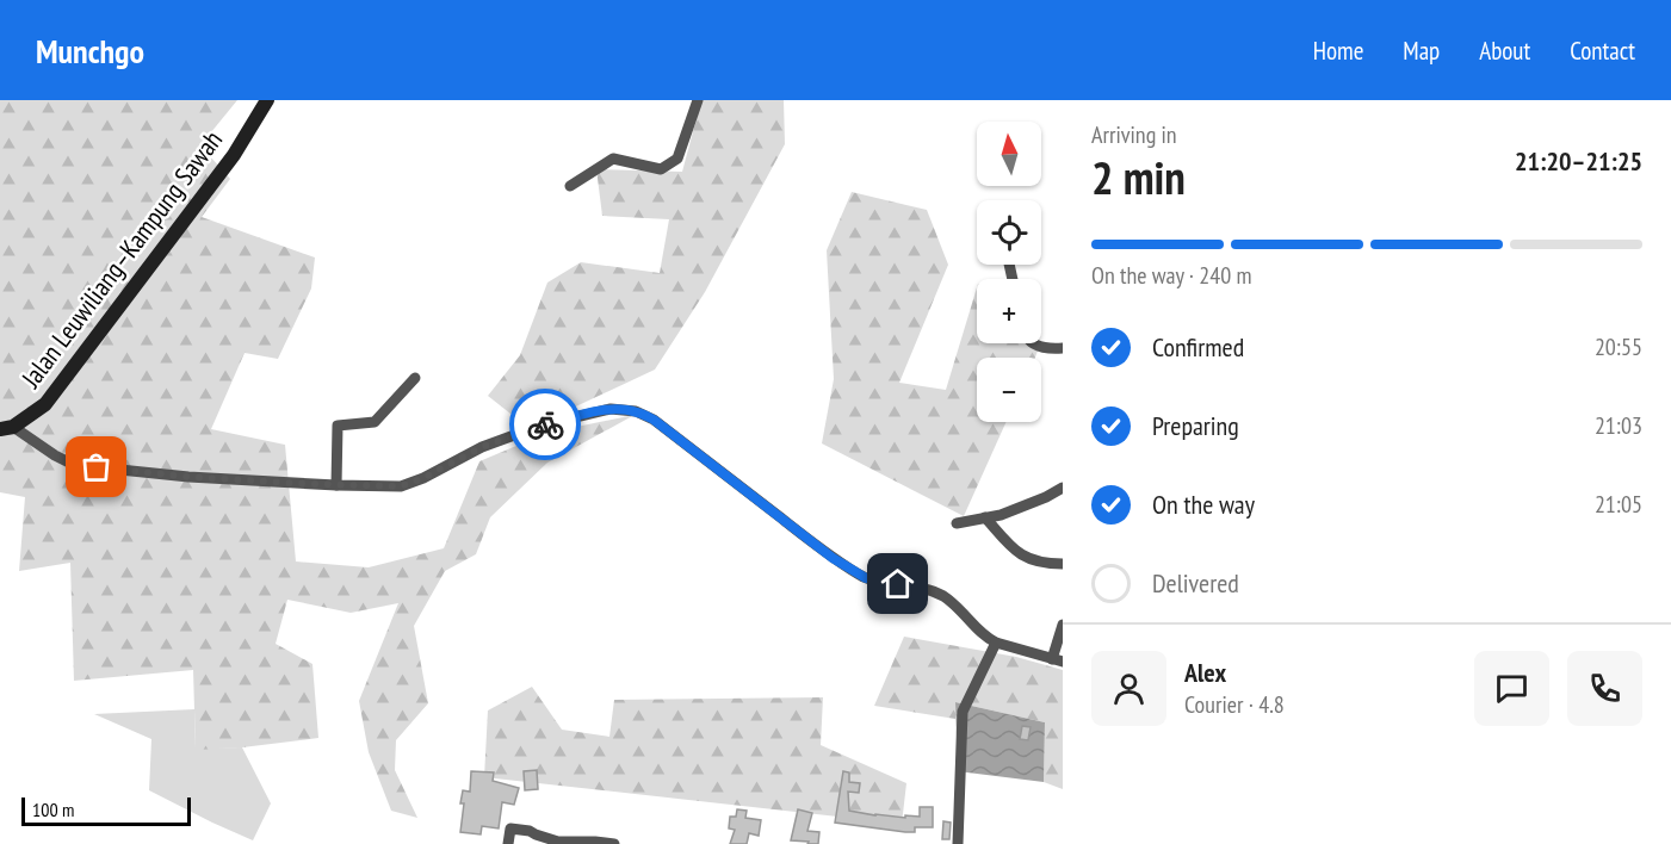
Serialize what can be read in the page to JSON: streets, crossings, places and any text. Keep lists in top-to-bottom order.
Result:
{
  "streets": {
    "main road": ["Jalan Leuwiliang–Kampung Sawah"]
  },
  "scale_bar": "100 m",
  "north": "top",
  "page": {
    "header": "Munchgo",
    "nav": [
      "Home",
      "Map",
      "About",
      "Contact"
    ],
    "heading": ["2 min", "Arriving in", "21:20–21:25"],
    "panel": ["Alex", "Courier · 4.8"],
    "map_buttons": ["+", "−"],
    "bar": "On the way · 240 m",
    "list": [
      ["Confirmed", "20:55"],
      ["Preparing", "21:03"],
      ["On the way", "21:05"],
      "Delivered"
    ],
    "scale": "100 m"
  }
}
